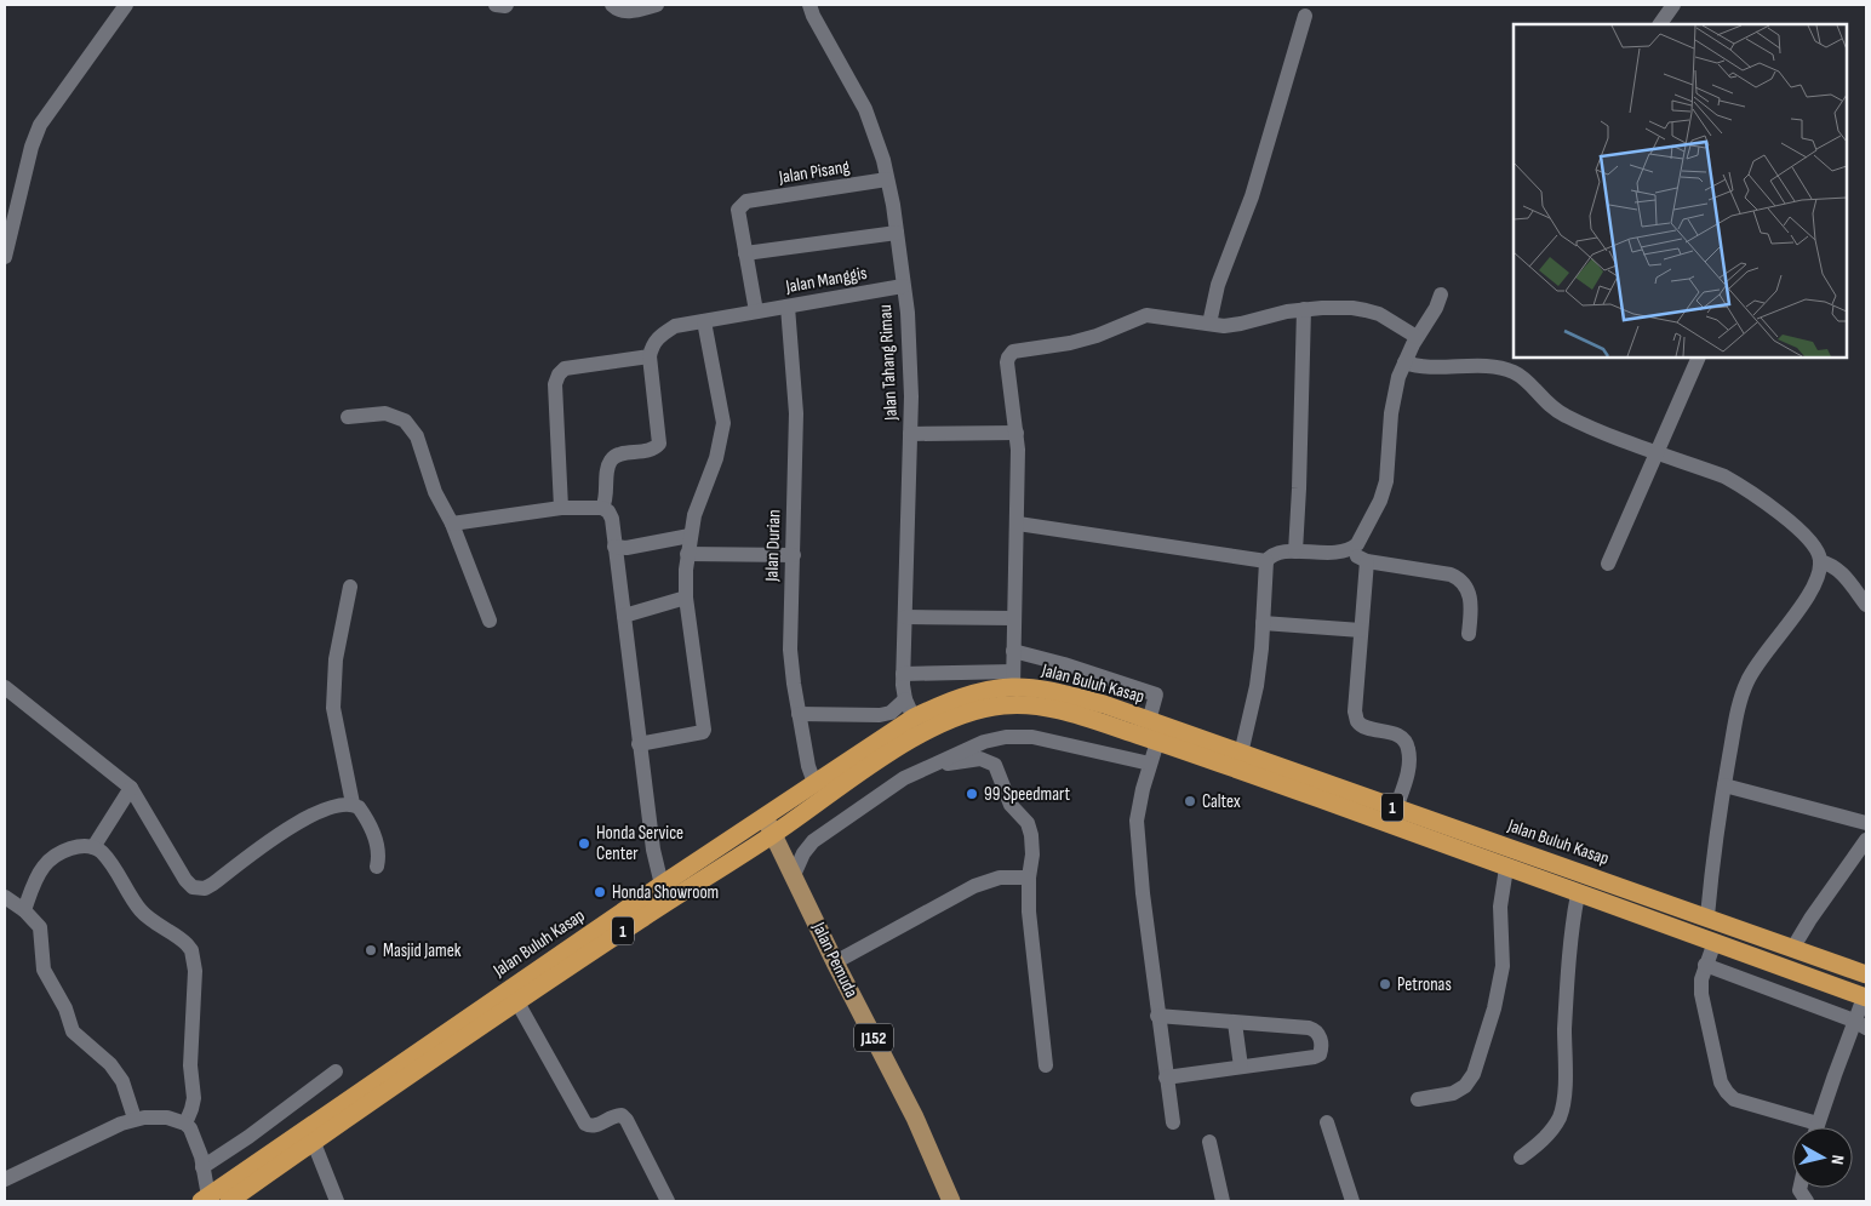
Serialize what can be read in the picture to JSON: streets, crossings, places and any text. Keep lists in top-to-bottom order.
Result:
{
  "streets": {
    "highway": ["Jalan Buluh Kasap", "1"],
    "main road": ["Jalan Pemuda", "J152"],
    "street": [
      "Jalan Pisang",
      "Jalan Manggis",
      "Jalan Tahang Rimau",
      "Jalan Durian"
    ]
  },
  "crossings": [
    ["Jalan Pisang", "Jalan Tahang Rimau"],
    ["Jalan Manggis", "Jalan Tahang Rimau"],
    ["Jalan Manggis", "Jalan Durian"],
    ["Jalan Tahang Rimau", "Jalan Buluh Kasap"],
    ["Jalan Durian", "Jalan Buluh Kasap"],
    ["Jalan Buluh Kasap", "Jalan Pemuda"]
  ],
  "places": [
    "99 Speedmart",
    "Caltex",
    "Honda Service Center",
    "Honda Showroom",
    "Masjid Jamek",
    "Petronas"
  ],
  "north": "right"
}
